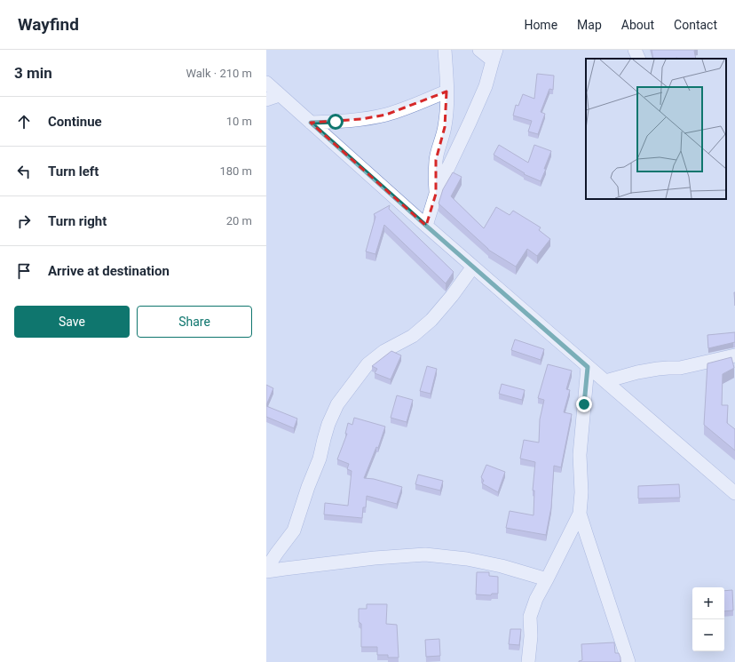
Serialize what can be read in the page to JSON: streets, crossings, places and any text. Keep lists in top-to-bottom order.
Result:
{
  "page": {
    "header": "Wayfind",
    "nav": [
      "Home",
      "Map",
      "About",
      "Contact"
    ],
    "heading": ["3 min", "Walk · 210 m"],
    "list": [
      ["Continue", "10 m"],
      ["Turn left", "180 m"],
      ["Turn right", "20 m"],
      "Arrive at destination"
    ],
    "buttons": ["Save", "Share"],
    "map_buttons": ["+", "−"]
  }
}
